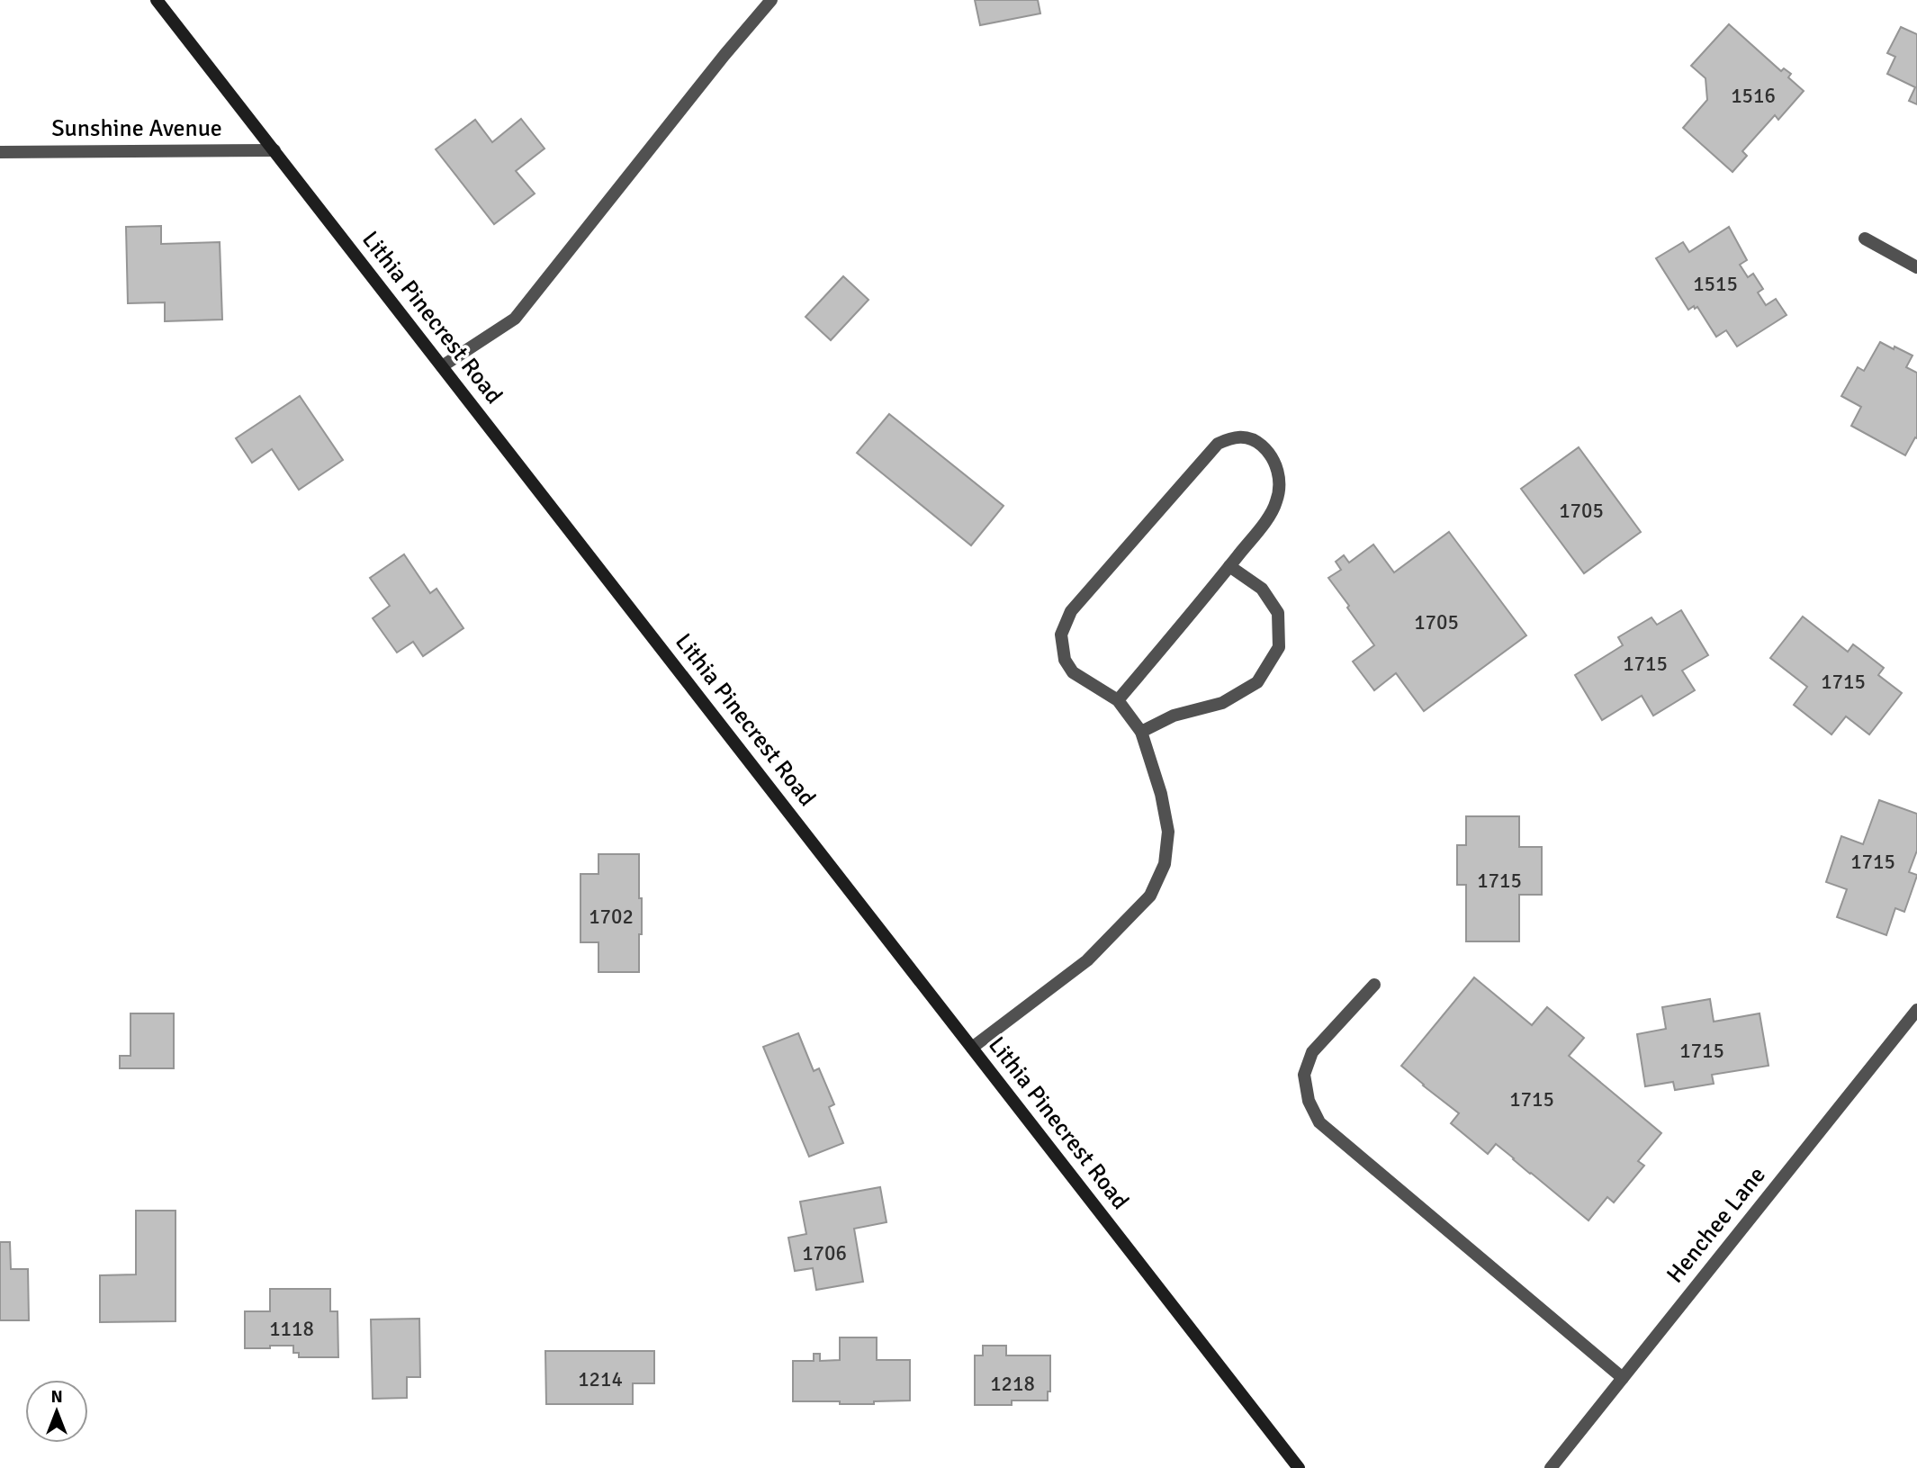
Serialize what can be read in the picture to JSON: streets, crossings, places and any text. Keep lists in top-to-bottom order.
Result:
{
  "streets": {
    "main road": ["Lithia Pinecrest Road"],
    "street": ["Sunshine Avenue", "Henchee Lane"]
  },
  "crossings": [
    ["Sunshine Avenue", "Lithia Pinecrest Road"]
  ],
  "house_numbers": [
    "1516",
    "1515",
    "1705",
    "1705",
    "1715",
    "1715",
    "1715",
    "1715",
    "1702",
    "1715",
    "1715",
    "1706",
    "1118",
    "1214",
    "1218"
  ],
  "north": "top"
}
